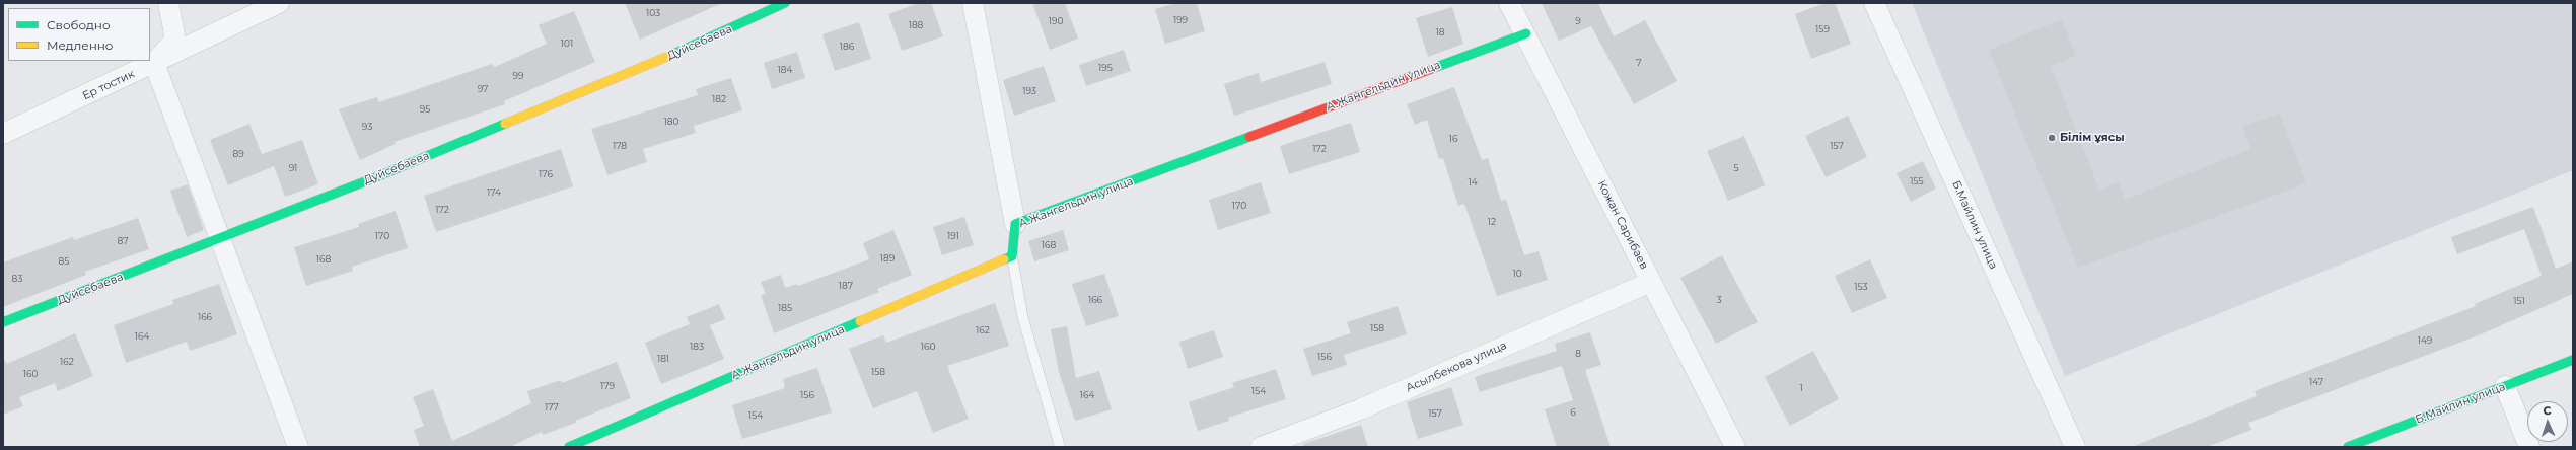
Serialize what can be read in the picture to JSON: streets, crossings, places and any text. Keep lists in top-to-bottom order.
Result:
{
  "streets": {
    "street": [
      "Дуйсебаева",
      "Ер тостик",
      "А.Жангельдин улица",
      "Кожан Сарибаев",
      "Б.Майлин улица",
      "Асылбекова улица"
    ]
  },
  "crossings": [
    ["А.Жангельдин улица", "Кожан Сарибаев"],
    ["Кожан Сарибаев", "Асылбекова улица"]
  ],
  "places": ["Білім ұясы"],
  "house_numbers": [
    "103",
    "199",
    "190",
    "9",
    "188",
    "159",
    "18",
    "101",
    "186",
    "7",
    "195",
    "184",
    "99",
    "97",
    "193",
    "182",
    "95",
    "180",
    "93",
    "16",
    "178",
    "157",
    "172",
    "89",
    "91",
    "5",
    "176",
    "155",
    "14",
    "174",
    "170",
    "172",
    "12",
    "170",
    "191",
    "87",
    "168",
    "189",
    "168",
    "85",
    "10",
    "83",
    "187",
    "153",
    "166",
    "3",
    "151",
    "185",
    "166",
    "158",
    "162",
    "164",
    "149",
    "183",
    "160",
    "8",
    "156",
    "181",
    "162",
    "158",
    "160",
    "147",
    "179",
    "1",
    "154",
    "156",
    "164",
    "177",
    "6",
    "157",
    "154"
  ],
  "legend": ["Свободно", "Медленно"],
  "north": "top"
}
